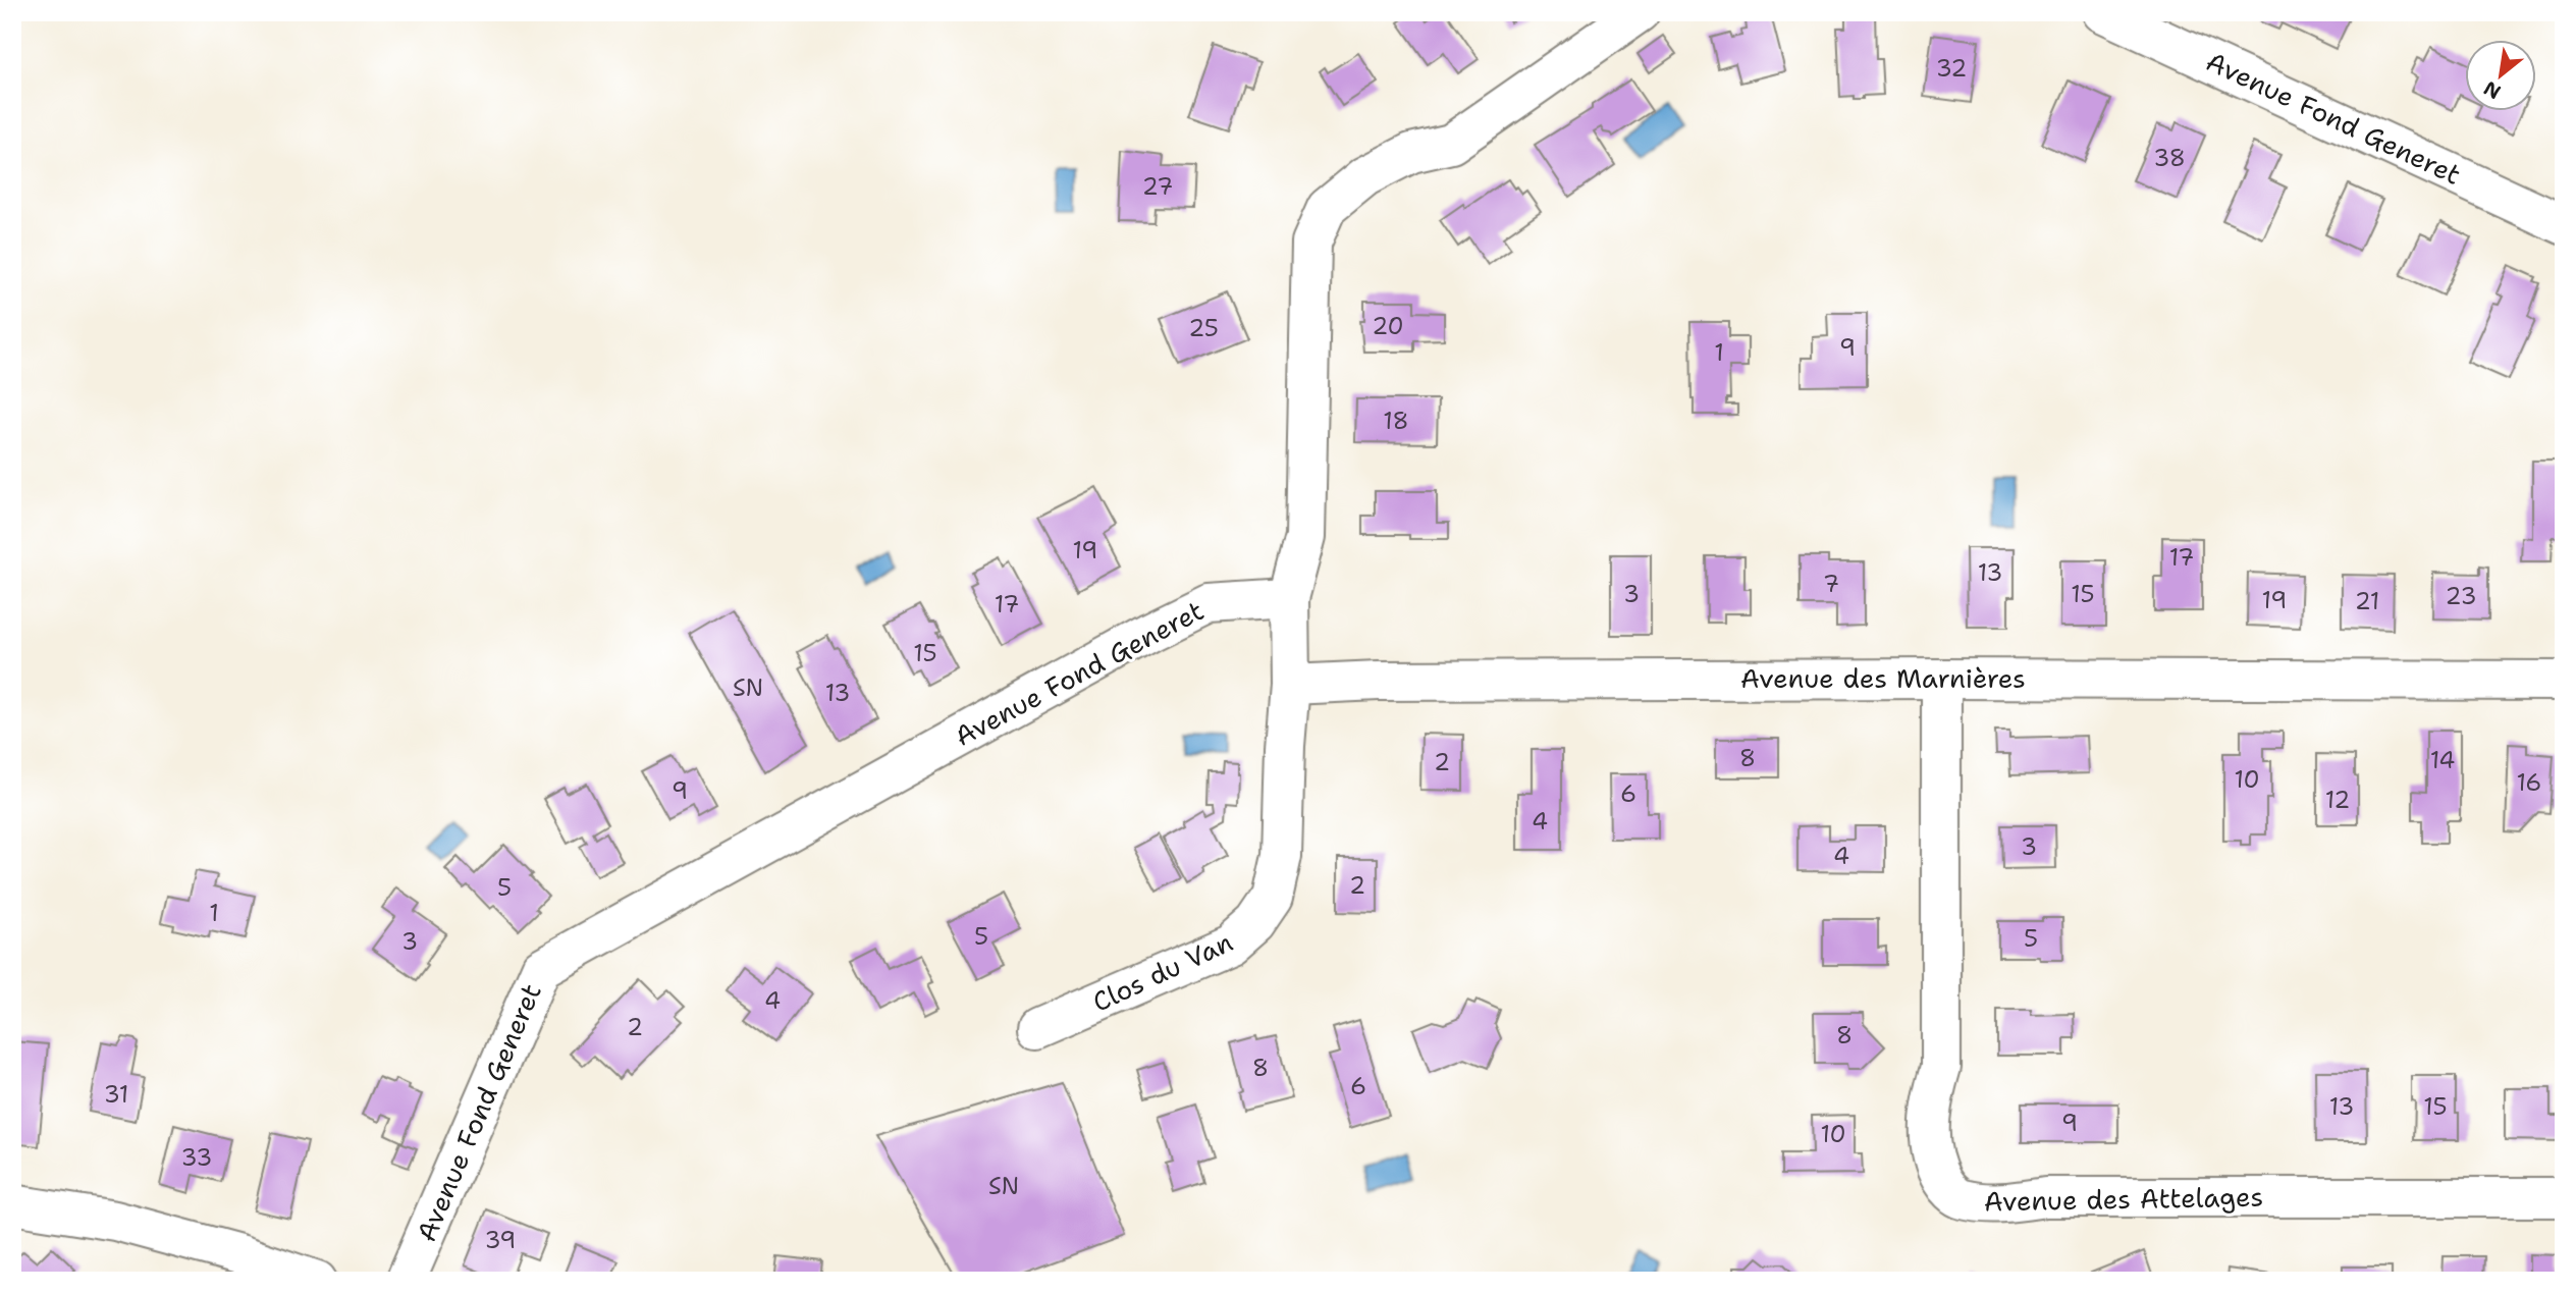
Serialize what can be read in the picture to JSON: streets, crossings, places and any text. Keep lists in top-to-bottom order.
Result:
{
  "streets": {
    "street": [
      "Avenue Fond Generet",
      "Avenue des Marnières",
      "Clos du Van",
      "Avenue des Attelages"
    ]
  },
  "crossings": [
    ["Avenue des Marnières", "Clos du Van"],
    ["Avenue des Marnières", "Avenue des Attelages"]
  ],
  "house_numbers": [
    "32",
    "38",
    "27",
    "20",
    "25",
    "9",
    "1",
    "18",
    "19",
    "17",
    "13",
    "7",
    "3",
    "15",
    "23",
    "19",
    "21",
    "17",
    "15",
    "SN",
    "13",
    "8",
    "14",
    "2",
    "10",
    "16",
    "9",
    "6",
    "12",
    "4",
    "3",
    "4",
    "2",
    "5",
    "1",
    "5",
    "5",
    "3",
    "4",
    "2",
    "8",
    "8",
    "6",
    "31",
    "13",
    "15",
    "9",
    "10",
    "33",
    "SN",
    "39"
  ],
  "north": "bottom left"
}
